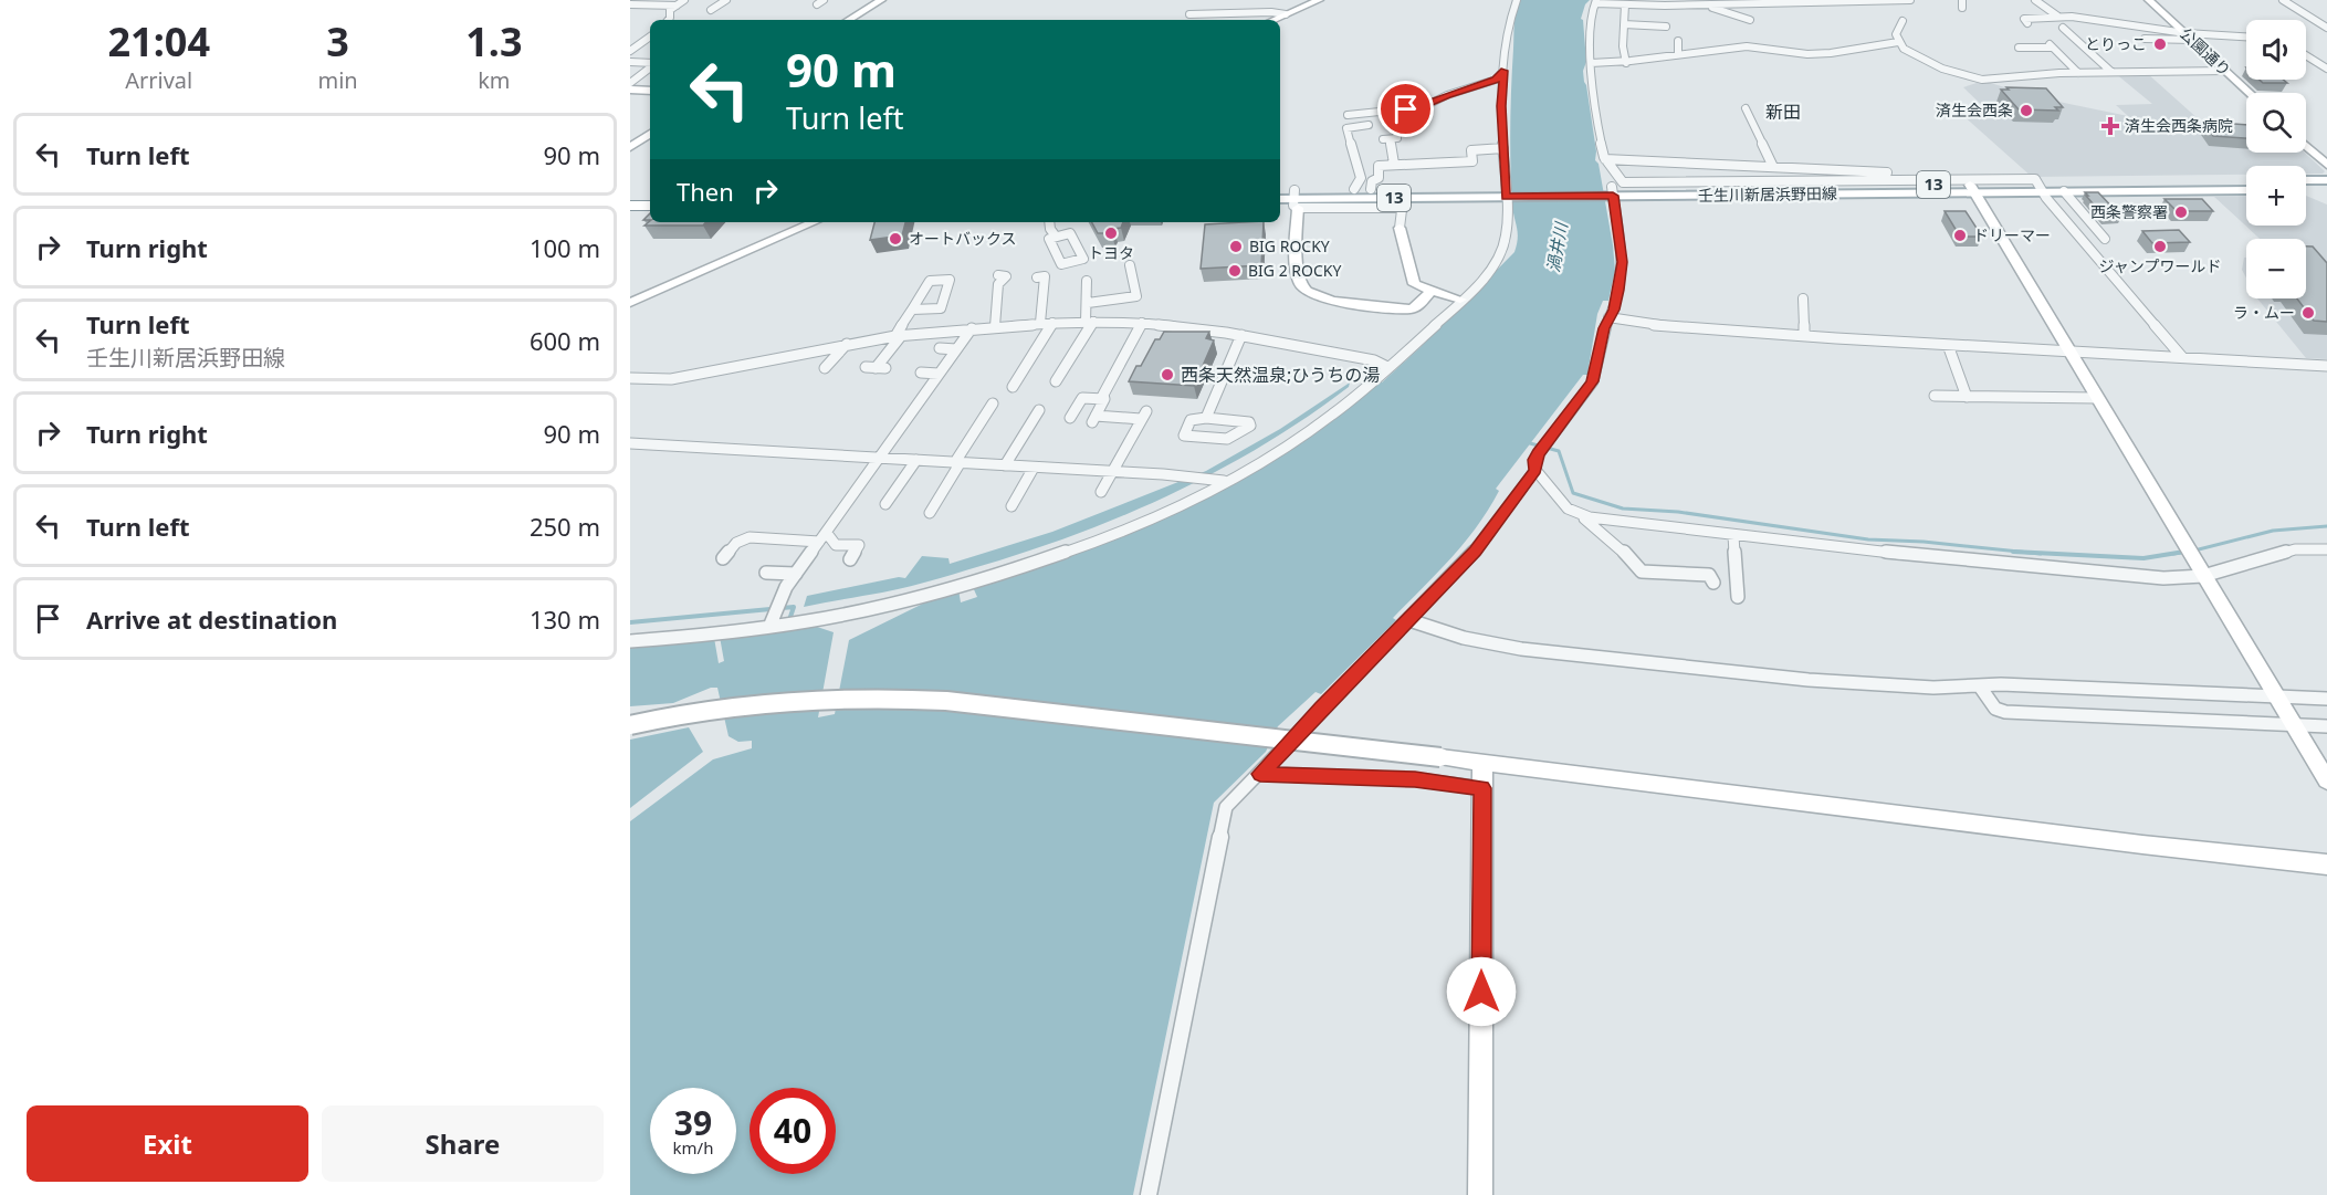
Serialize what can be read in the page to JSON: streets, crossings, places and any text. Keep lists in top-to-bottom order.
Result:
{
  "streets": {
    "main road": ["13", "壬生川新居浜野田線"],
    "street": ["公園通り"]
  },
  "districts": ["新田"],
  "water": ["渦井川"],
  "places": {
    "other": [
      "とりっこ",
      "済生会西条",
      "西条警察署",
      "トヨタ",
      "ドリーマー",
      "オートバックス",
      "BIG ROCKY",
      "ジャンプワールド",
      "BIG 2 ROCKY",
      "ラ・ムー",
      "西条天然温泉;ひうちの湯"
    ],
    "health": ["済生会西条病院"]
  },
  "page": {
    "eta": [
      "21:04",
      "Arrival",
      "3",
      "min",
      "1.3",
      "km"
    ],
    "map_buttons": ["+", "−"],
    "turn": ["90 m", "Turn left"],
    "list": [
      {
        "name": "Turn left",
        "value": "90 m"
      },
      {
        "name": "Turn right",
        "value": "100 m"
      },
      {
        "name": "Turn left",
        "note": "壬生川新居浜野田線",
        "value": "600 m"
      },
      {
        "name": "Turn right",
        "value": "90 m"
      },
      {
        "name": "Turn left",
        "value": "250 m"
      },
      {
        "name": "Arrive at destination",
        "value": "130 m"
      }
    ],
    "then": "Then",
    "speed": "39 km/h",
    "limit": "40",
    "buttons": ["Exit", "Share"]
  }
}
